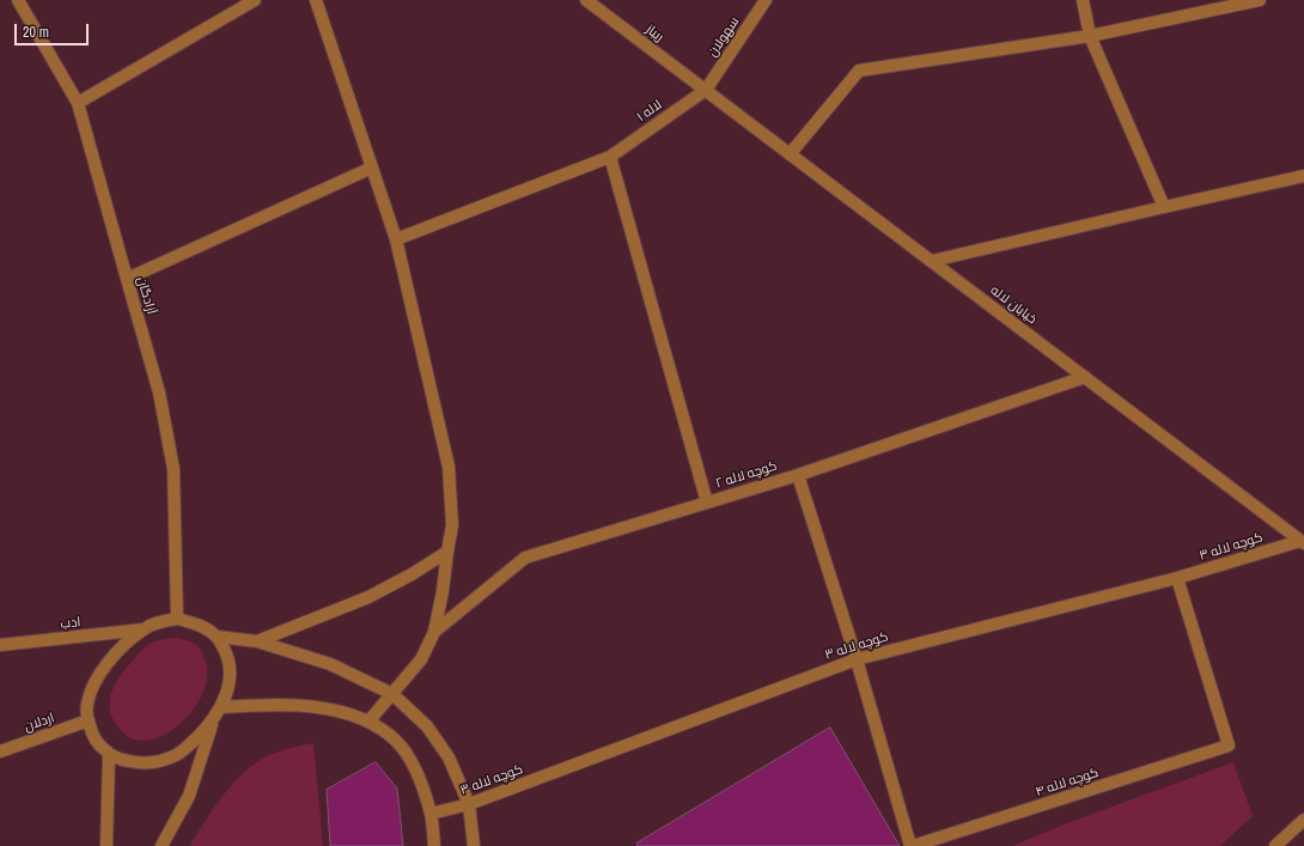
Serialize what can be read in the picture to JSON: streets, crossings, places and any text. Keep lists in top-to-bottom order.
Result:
{
  "streets": {
    "street": [
      "ریباز",
      "سهولان",
      "لاله ۱",
      "آزادگان",
      "خیابان لاله",
      "کوچه لاله ۲",
      "کوچه لاله ۳",
      "ادب",
      "اردلان",
      "کوچه لاله ۴"
    ]
  },
  "crossings": [
    ["ریباز", "سهولان"],
    ["ریباز", "لاله ۱"],
    ["ریباز", "خیابان لاله"],
    ["سهولان", "لاله ۱"],
    ["سهولان", "خیابان لاله"],
    ["لاله ۱", "خیابان لاله"],
    ["آزادگان", "ادب"],
    ["آزادگان", "اردلان"],
    ["خیابان لاله", "کوچه لاله ۲"],
    ["خیابان لاله", "کوچه لاله ۳"],
    ["کوچه لاله ۳", "کوچه لاله ۴"],
    ["ادب", "اردلان"]
  ],
  "scale_bar": "20 m"
}
